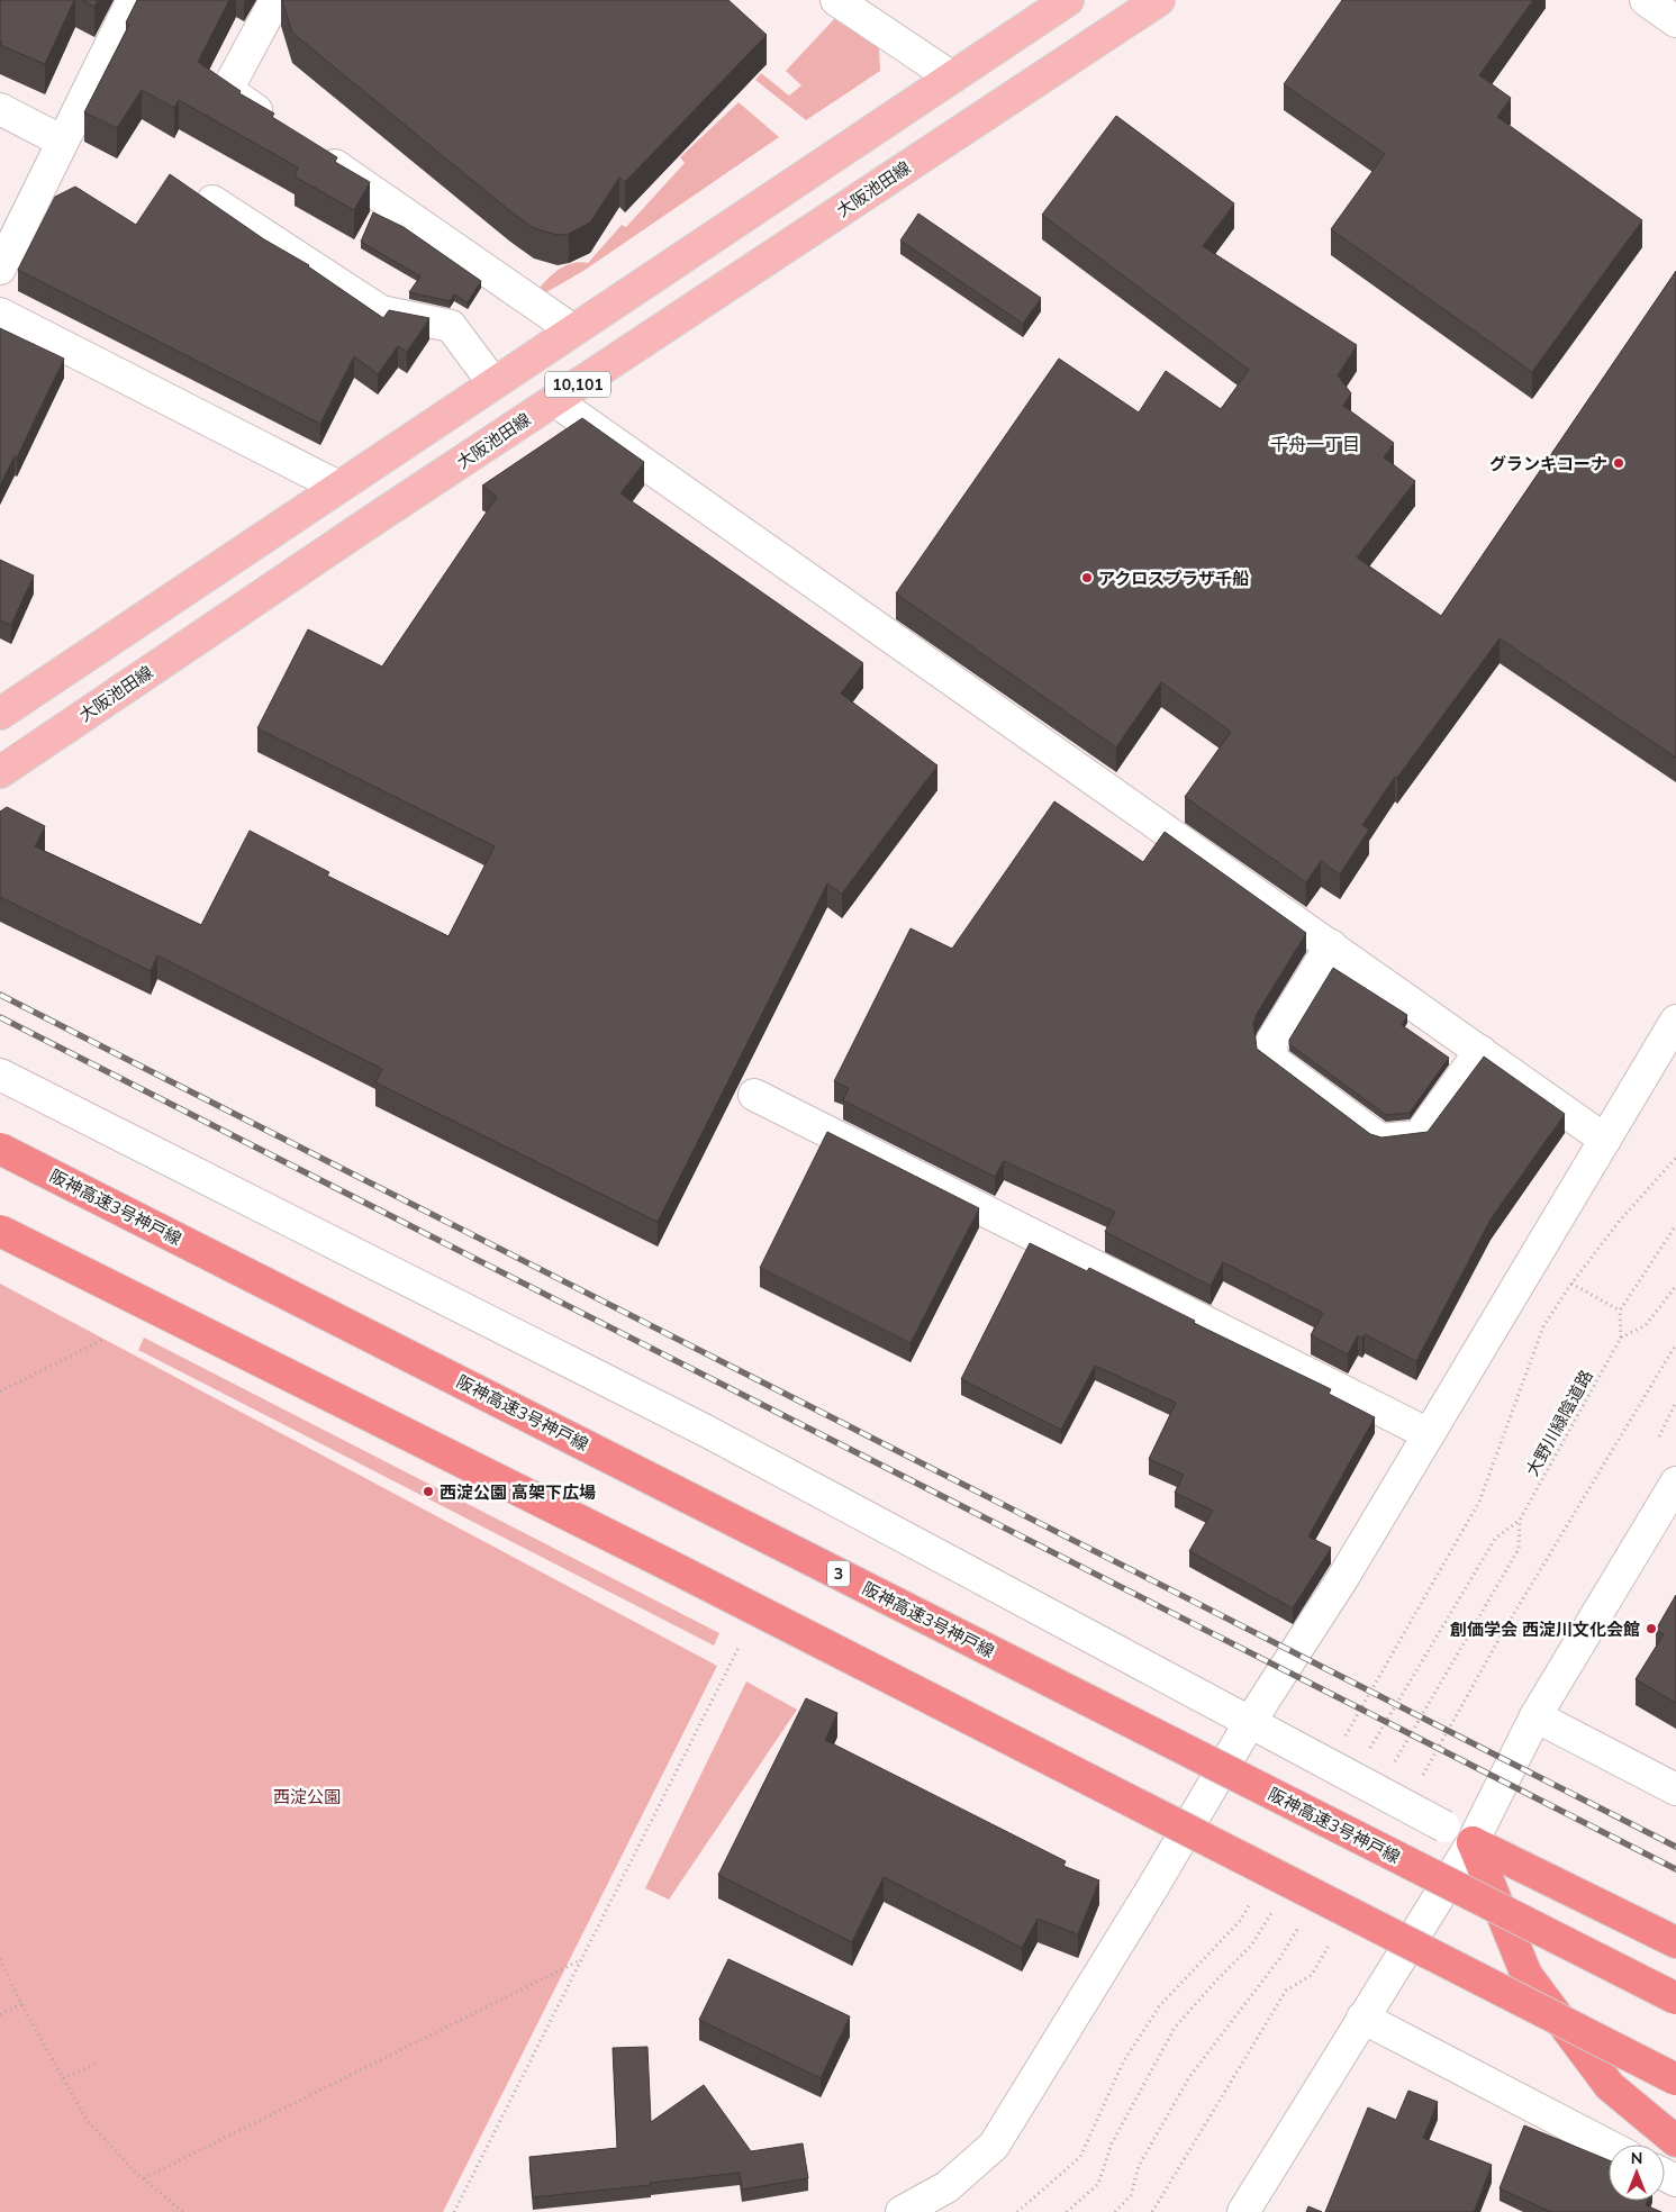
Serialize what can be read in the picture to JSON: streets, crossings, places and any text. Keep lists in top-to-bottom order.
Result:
{
  "streets": {
    "highway": ["阪神高速3号神戸線", "3"],
    "main road": ["大阪池田線", "10,101"],
    "path": ["大野川緑陰道路"]
  },
  "districts": ["千舟一丁目"],
  "parks": ["西淀公園"],
  "places": [
    "グランキコーナ",
    "アクロスプラザ千船",
    "西淀公園 高架下広場",
    "創価学会 西淀川文化会館"
  ],
  "north": "top"
}
